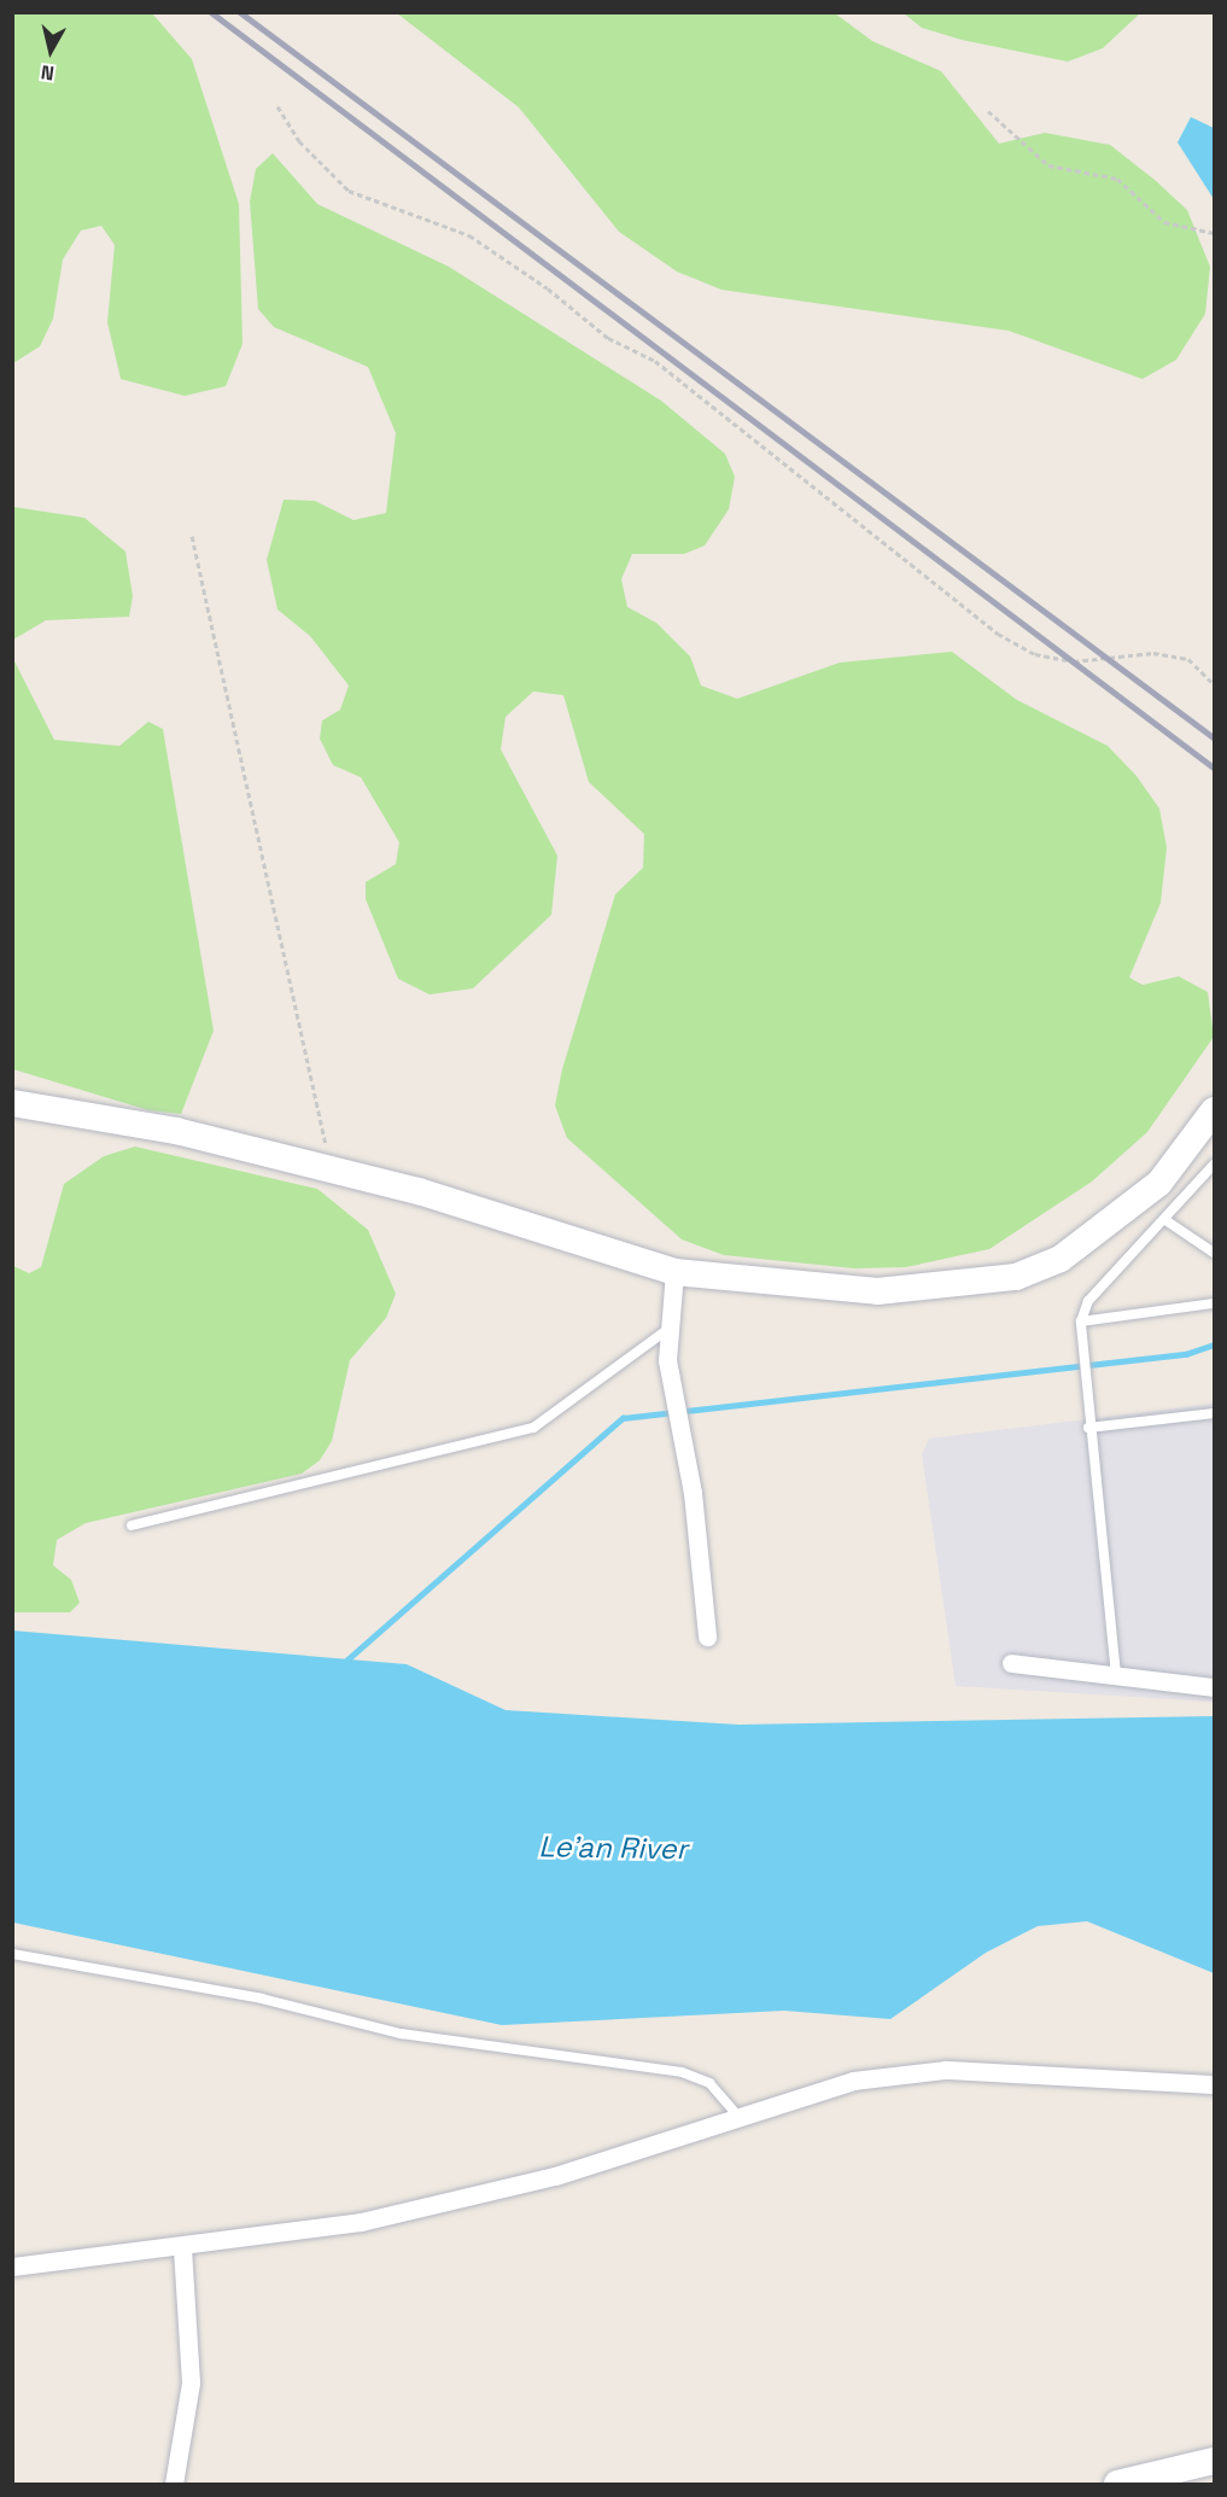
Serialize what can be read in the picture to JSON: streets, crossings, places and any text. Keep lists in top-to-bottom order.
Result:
{
  "water": ["Le'an River"],
  "north": "bottom"
}
